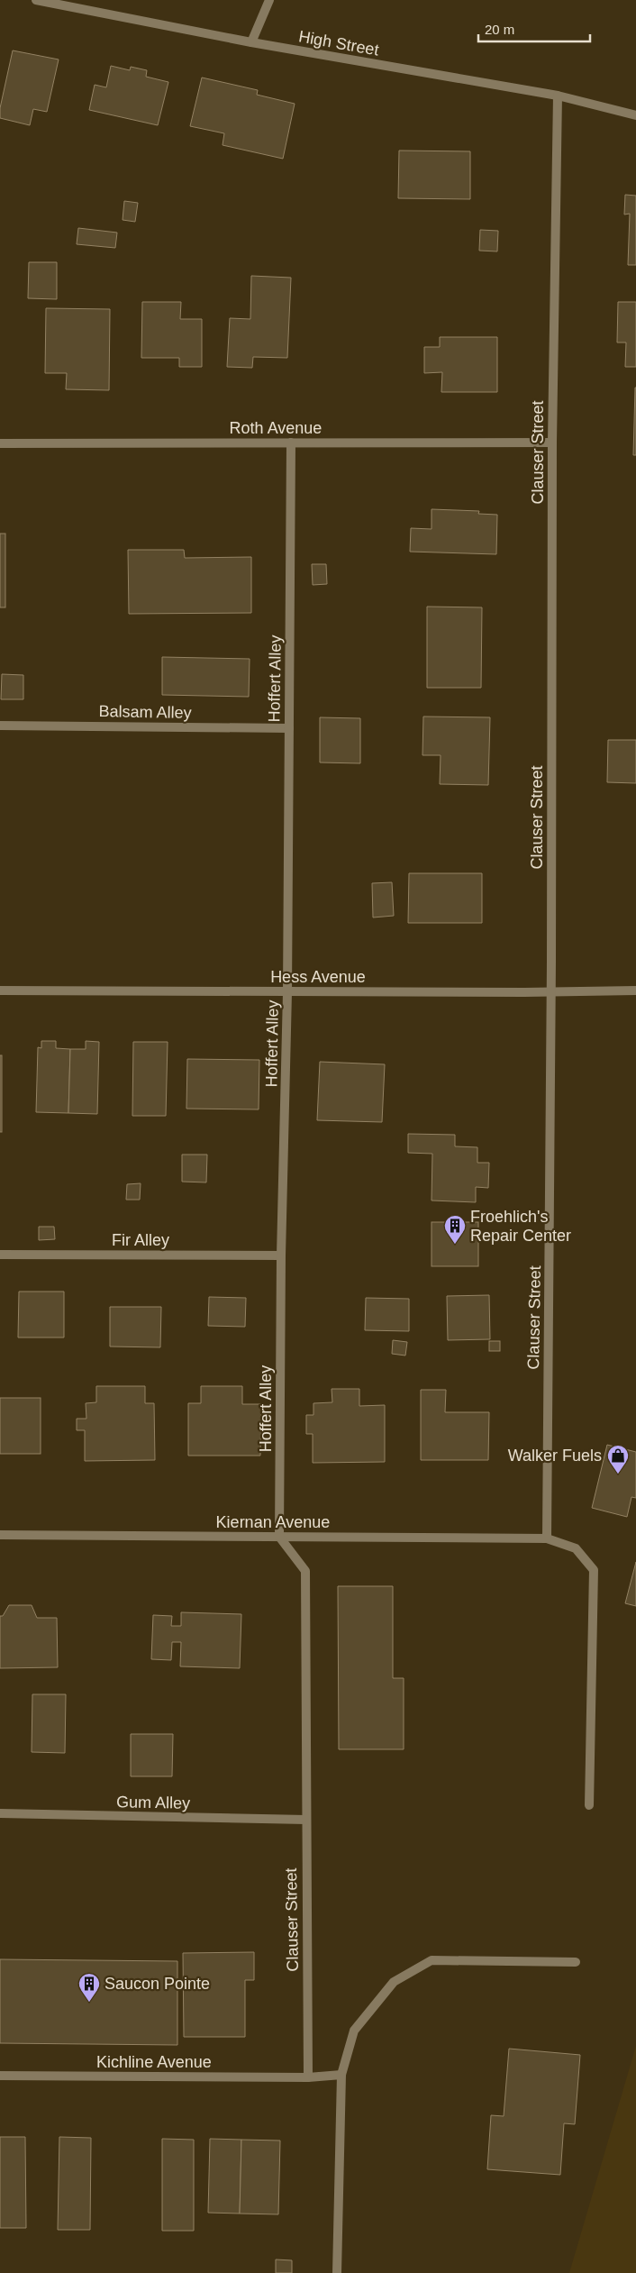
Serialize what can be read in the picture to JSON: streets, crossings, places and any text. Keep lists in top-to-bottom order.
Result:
{
  "streets": {
    "street": [
      "High Street",
      "Roth Avenue",
      "Clauser Street",
      "Hoffert Alley",
      "Balsam Alley",
      "Hess Avenue",
      "Fir Alley",
      "Kiernan Avenue",
      "Gum Alley",
      "Kichline Avenue"
    ]
  },
  "crossings": [
    ["High Street", "Clauser Street"],
    ["Roth Avenue", "Clauser Street"],
    ["Roth Avenue", "Hoffert Alley"],
    ["Clauser Street", "Hoffert Alley"],
    ["Clauser Street", "Hess Avenue"],
    ["Clauser Street", "Kiernan Avenue"],
    ["Clauser Street", "Gum Alley"],
    ["Clauser Street", "Kichline Avenue"],
    ["Hoffert Alley", "Balsam Alley"],
    ["Hoffert Alley", "Hess Avenue"],
    ["Hoffert Alley", "Fir Alley"],
    ["Hoffert Alley", "Kiernan Avenue"]
  ],
  "places": {
    "building": ["Froehlich's Repair Center", "Saucon Pointe"],
    "shop": ["Walker Fuels"]
  },
  "scale_bar": "20 m"
}
